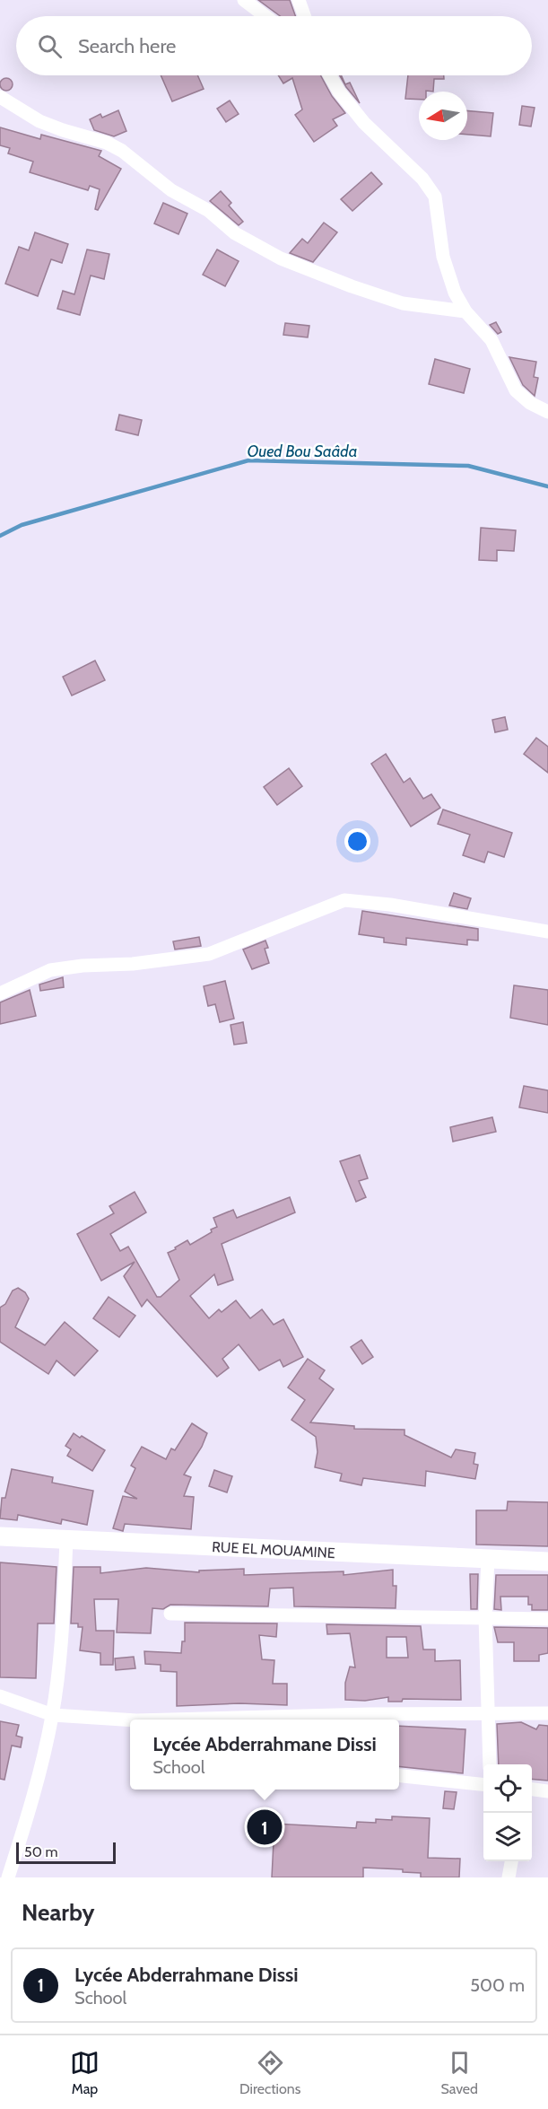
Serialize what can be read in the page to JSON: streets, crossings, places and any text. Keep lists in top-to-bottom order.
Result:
{
  "streets": {
    "main road": ["RUE EL MOUAMINE"]
  },
  "water": ["Oued Bou Saâda"],
  "scale_bar": "50 m",
  "north": "left",
  "page": {
    "search": "Search here",
    "popup": ["Lycée Abderrahmane Dissi", "School"],
    "pins": "1",
    "scale": "50 m",
    "heading": "Nearby",
    "list": [
      {
        "mark": "1",
        "name": "Lycée Abderrahmane Dissi",
        "note": "School",
        "value": "500 m"
      }
    ],
    "nav": ["Map", "Directions", "Saved"]
  }
}
